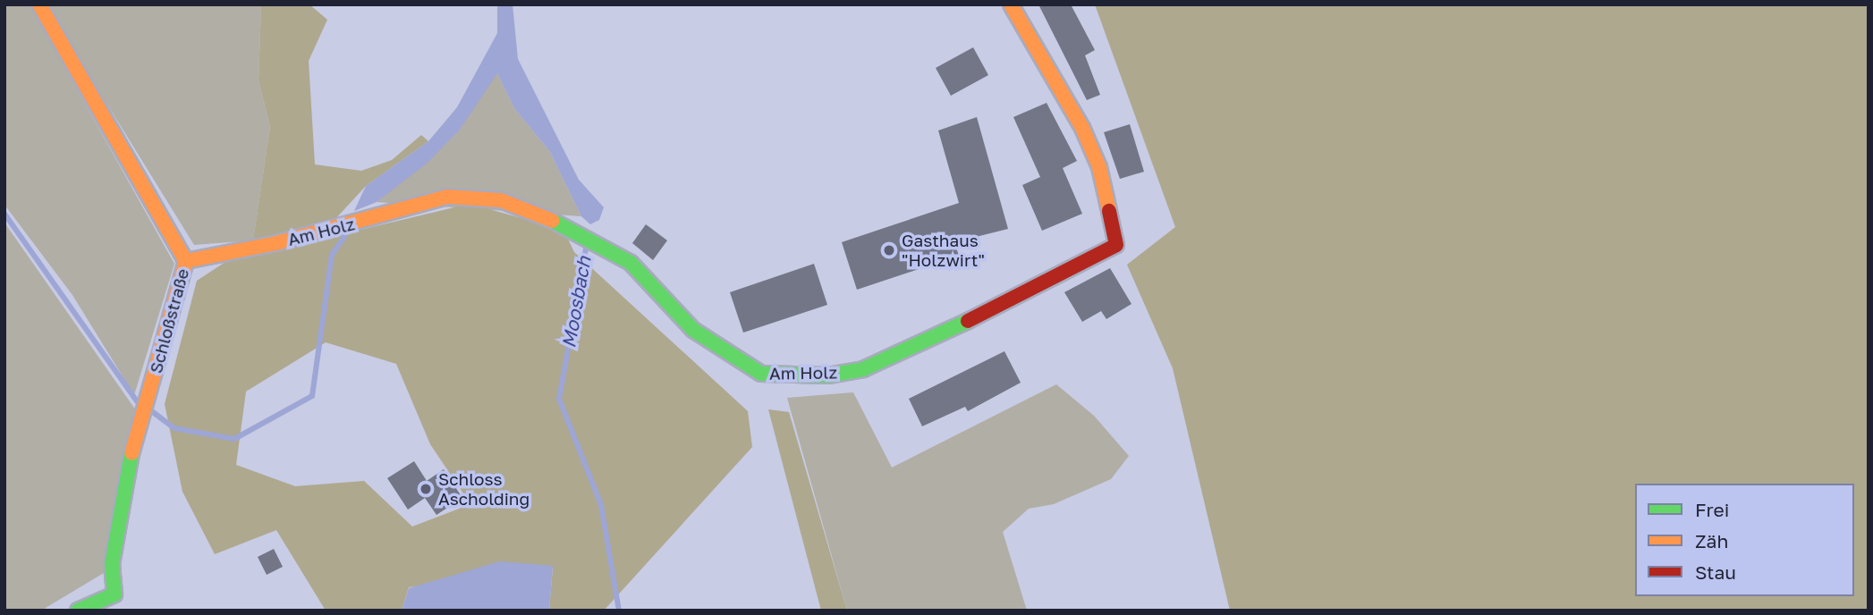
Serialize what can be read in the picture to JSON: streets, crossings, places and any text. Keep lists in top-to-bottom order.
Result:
{
  "streets": {
    "street": ["Am Holz", "Schloßstraße"]
  },
  "crossings": [
    ["Am Holz", "Schloßstraße"]
  ],
  "water": ["Moosbach"],
  "places": ["Gasthaus \"Holzwirt\"", "Schloss Ascholding"],
  "legend": ["Frei", "Zäh", "Stau"]
}
